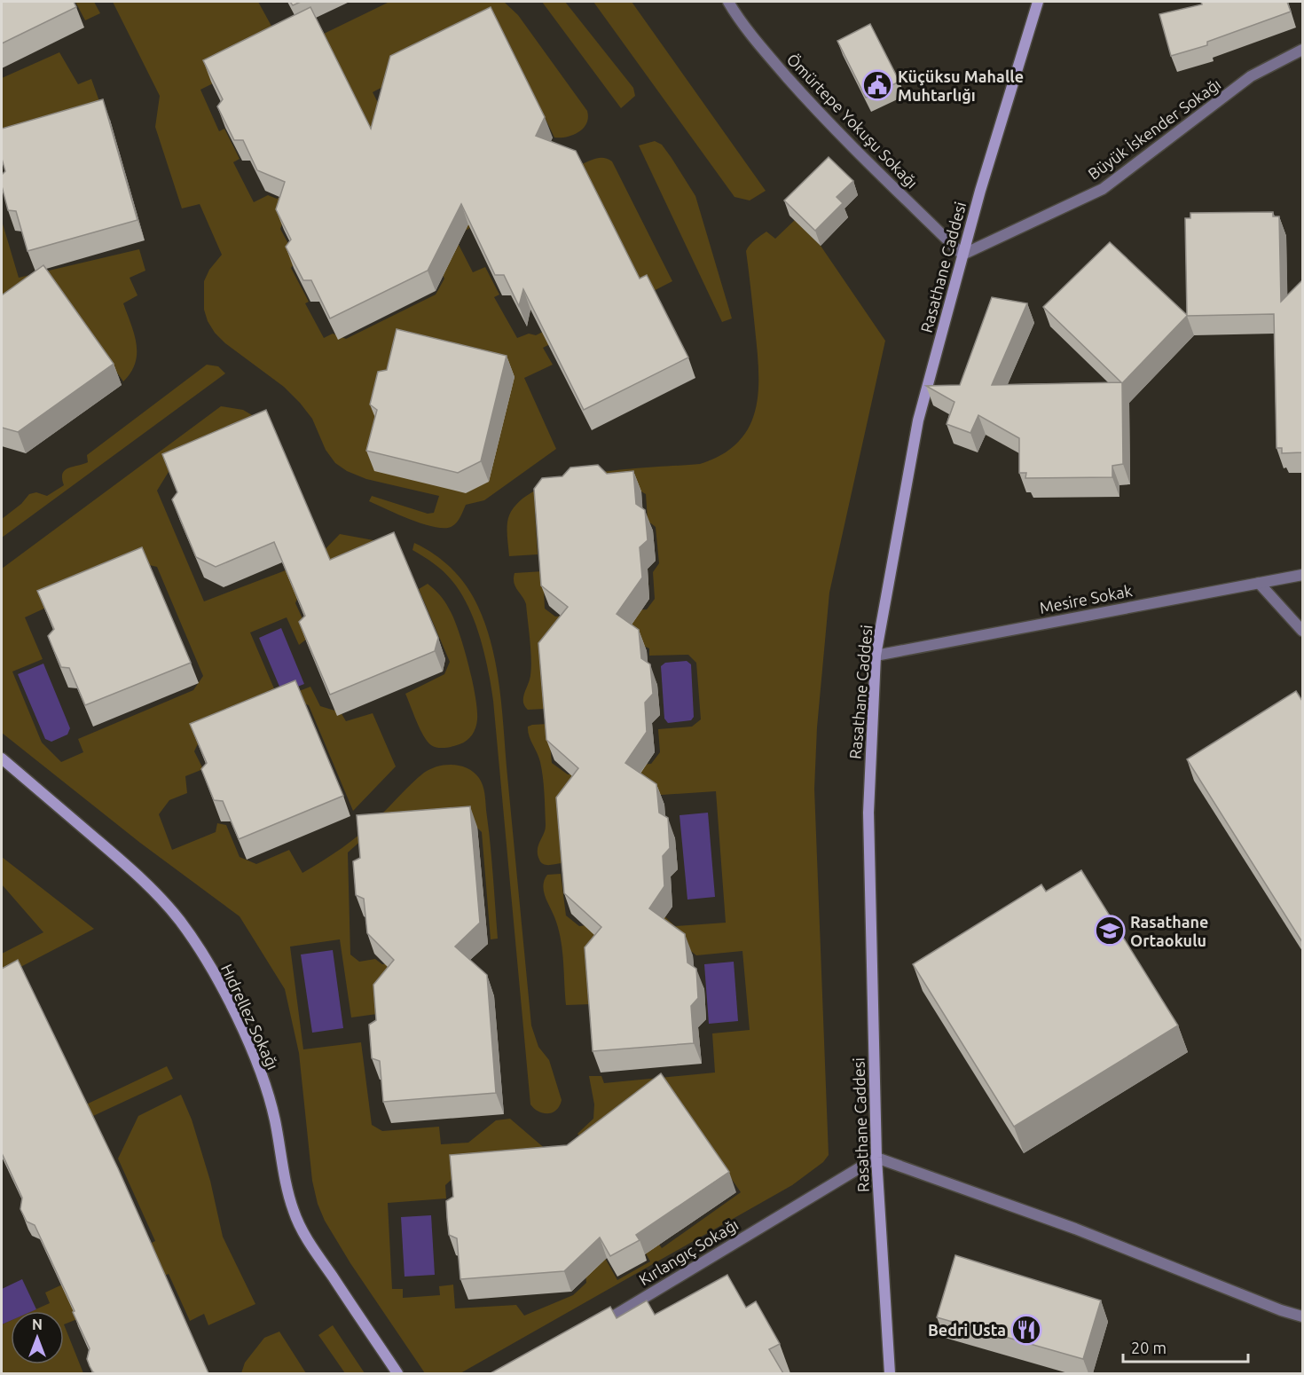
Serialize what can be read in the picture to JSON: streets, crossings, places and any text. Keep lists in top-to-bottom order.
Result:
{
  "streets": {
    "street": [
      "Ömürtepe Yokuşu Sokağı",
      "Büyük İskender Sokağı",
      "Rasathane Caddesi",
      "Mesire Sokak",
      "Hıdrellez Sokağı",
      "Kırlangıç Sokağı"
    ]
  },
  "crossings": [
    ["Ömürtepe Yokuşu Sokağı", "Büyük İskender Sokağı"],
    ["Ömürtepe Yokuşu Sokağı", "Rasathane Caddesi"],
    ["Büyük İskender Sokağı", "Rasathane Caddesi"],
    ["Rasathane Caddesi", "Mesire Sokak"],
    ["Rasathane Caddesi", "Kırlangıç Sokağı"]
  ],
  "places": {
    "public building": ["Küçüksu Mahalle Muhtarlığı"],
    "school or university": ["Rasathane Ortaokulu"],
    "restaurant": ["Bedri Usta"]
  },
  "scale_bar": "20 m",
  "north": "top"
}
